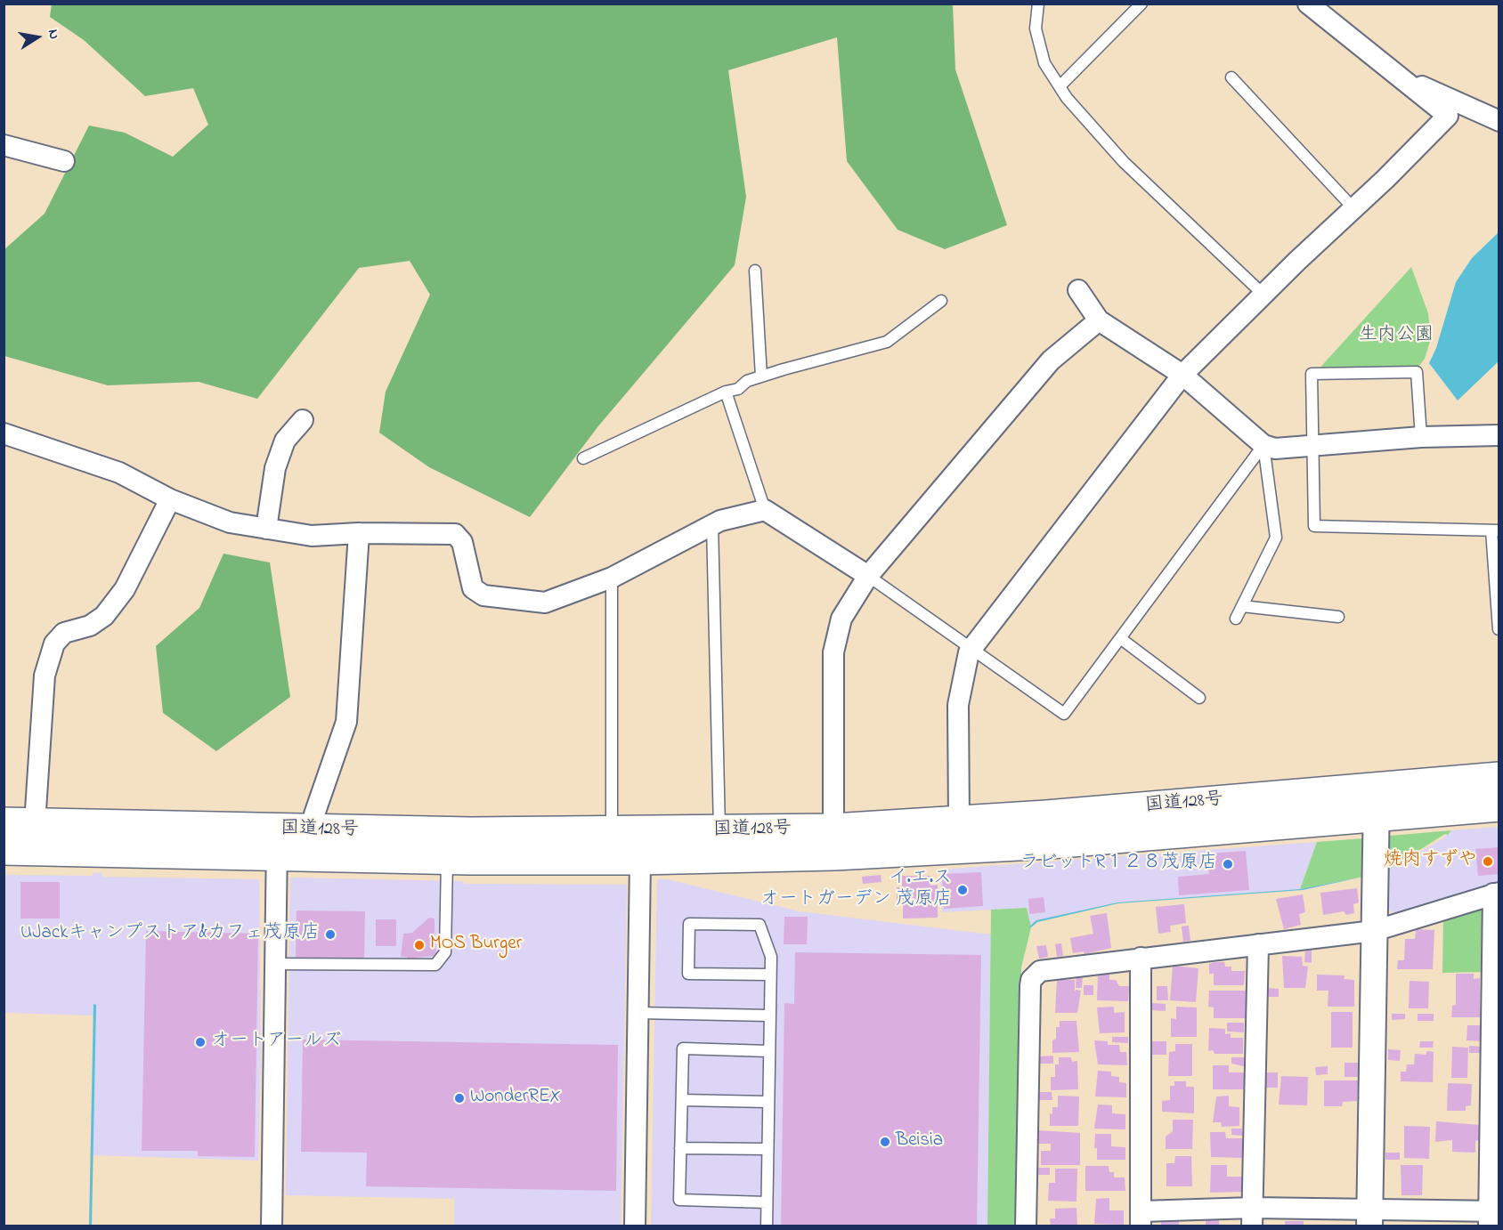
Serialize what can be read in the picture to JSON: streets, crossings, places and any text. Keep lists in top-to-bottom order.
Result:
{
  "streets": {
    "highway": ["国道128号"]
  },
  "parks": ["生内公園"],
  "places": [
    "焼肉すずや",
    "ラビットR１２８茂原店",
    "イ.エ.ス オートガーデン 茂原店",
    "UJackキャンプストア&カフェ茂原店",
    "MOS Burger",
    "オートアールズ",
    "WonderREX",
    "Beisia"
  ],
  "north": "right"
}
